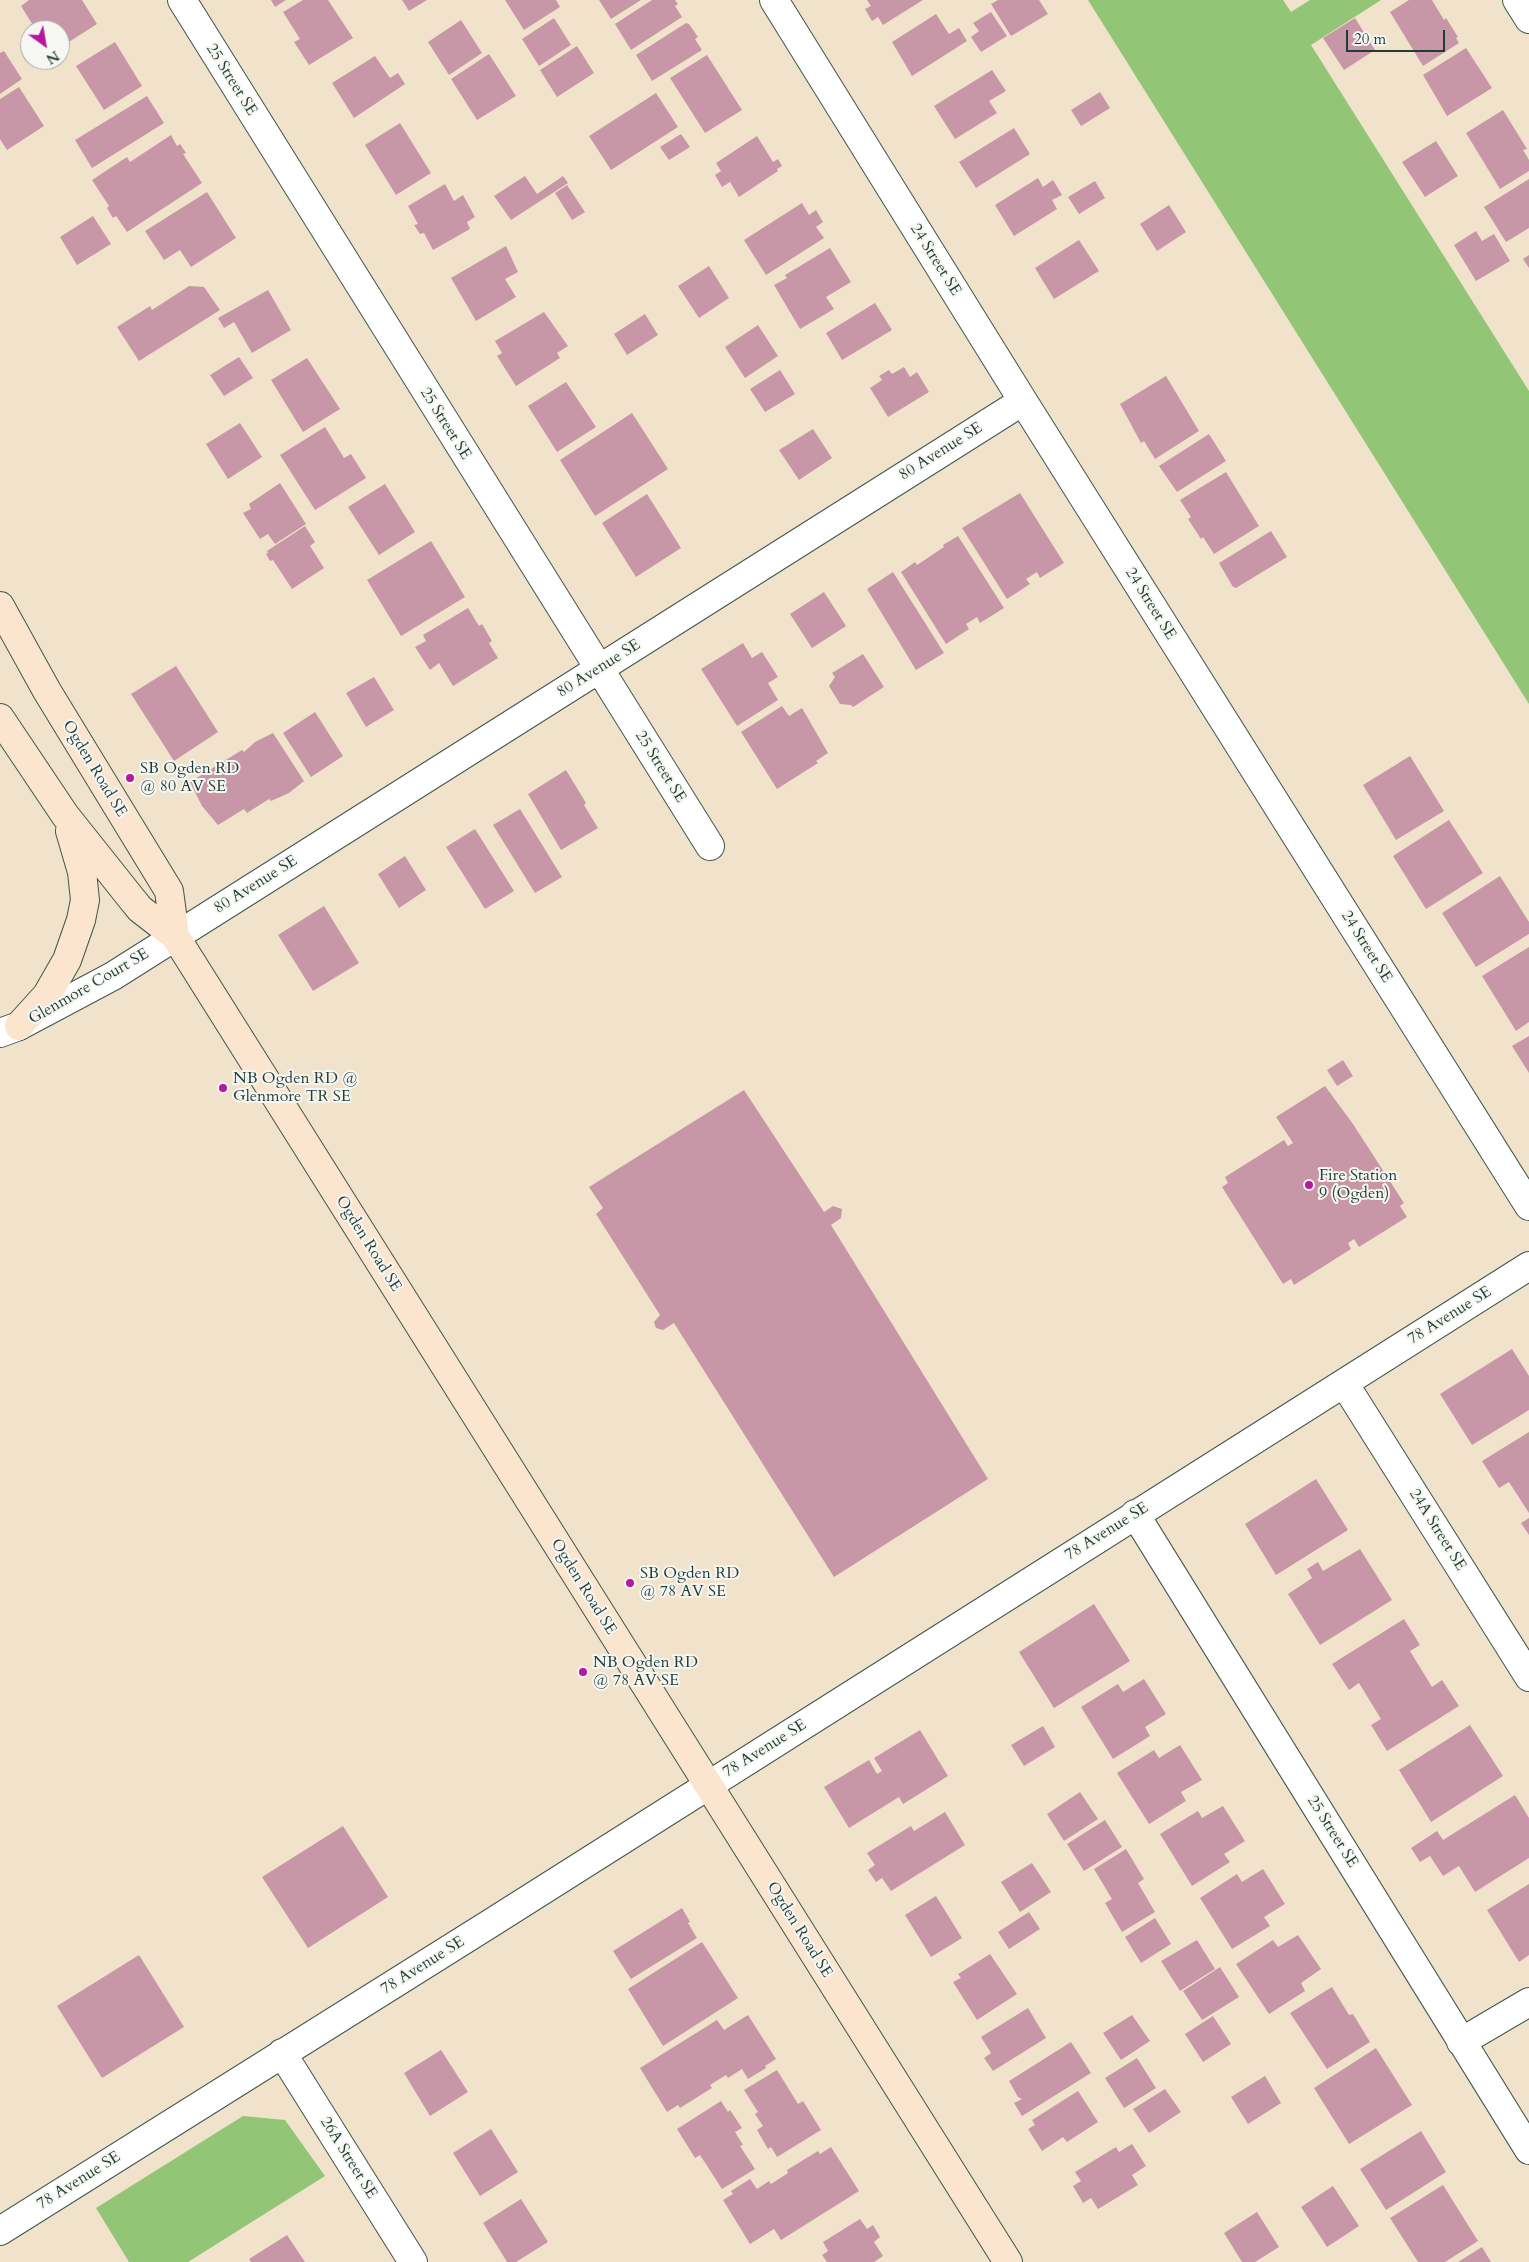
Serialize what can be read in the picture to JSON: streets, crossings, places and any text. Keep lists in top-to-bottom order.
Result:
{
  "streets": {
    "street": [
      "25 Street SE",
      "24 Street SE",
      "80 Avenue SE",
      "Ogden Road SE",
      "Glenmore Court SE",
      "78 Avenue SE",
      "24A Street SE",
      "26A Street SE"
    ]
  },
  "crossings": [
    ["25 Street SE", "80 Avenue SE"],
    ["25 Street SE", "78 Avenue SE"],
    ["24 Street SE", "80 Avenue SE"],
    ["80 Avenue SE", "Ogden Road SE"],
    ["80 Avenue SE", "Glenmore Court SE"],
    ["Ogden Road SE", "Glenmore Court SE"],
    ["Ogden Road SE", "78 Avenue SE"],
    ["78 Avenue SE", "24A Street SE"],
    ["78 Avenue SE", "26A Street SE"]
  ],
  "places": [
    "SB Ogden RD @ 80 AV SE",
    "NB Ogden RD @ Glenmore TR SE",
    "Fire Station 9 (Ogden)",
    "SB Ogden RD @ 78 AV SE",
    "NB Ogden RD @ 78 AV SE"
  ],
  "scale_bar": "20 m",
  "north": "bottom right"
}
